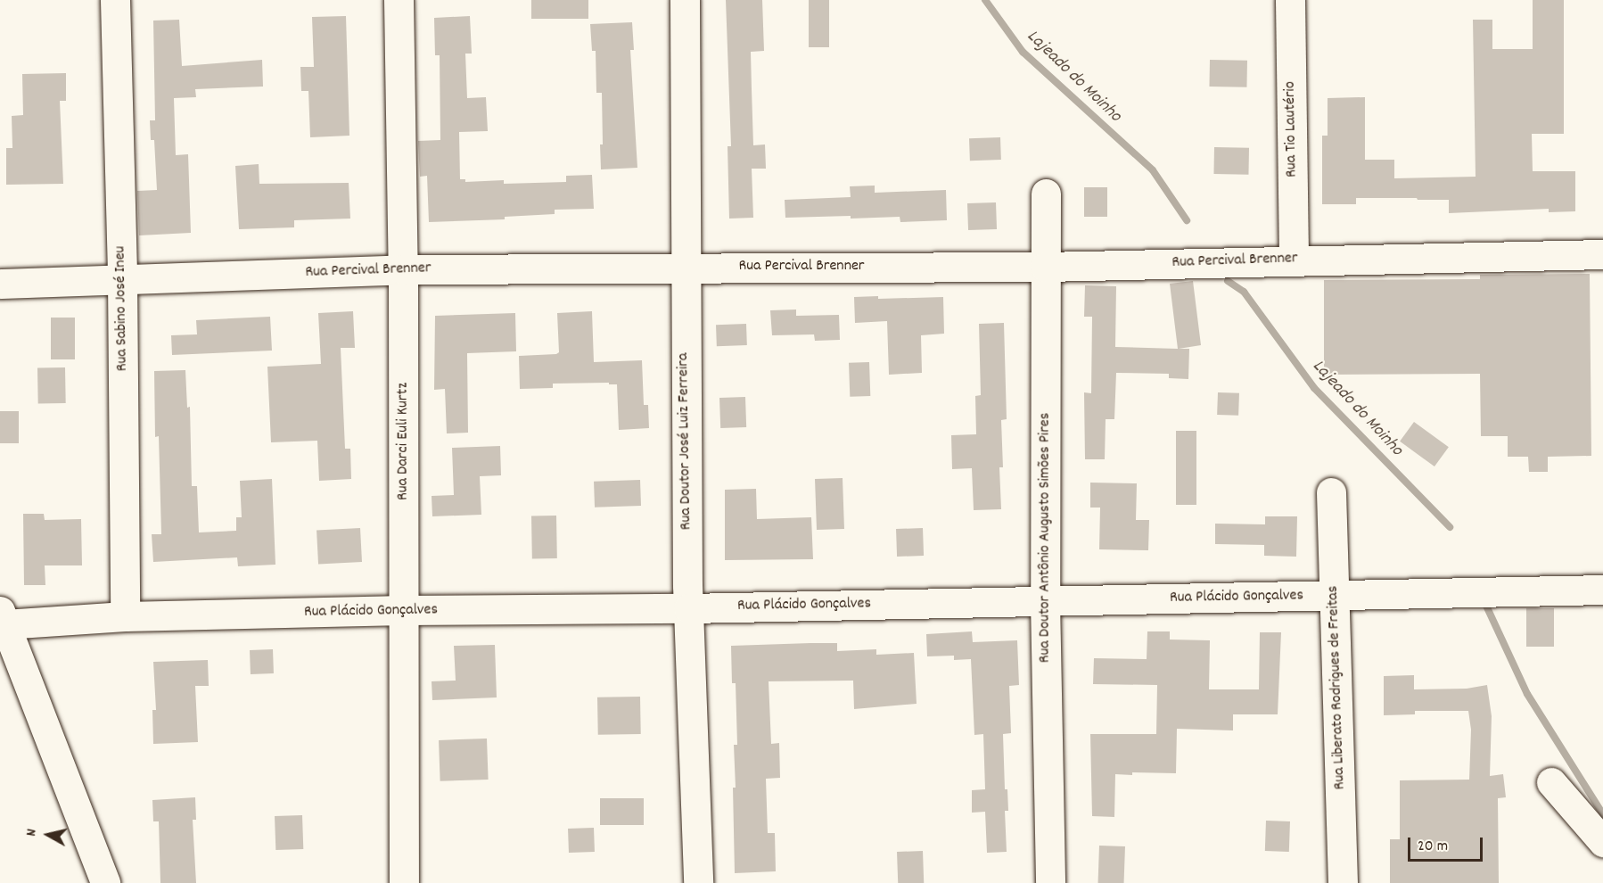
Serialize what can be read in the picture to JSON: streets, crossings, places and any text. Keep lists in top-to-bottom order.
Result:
{
  "streets": {
    "street": [
      "Rua Tio Lautério",
      "Rua Percival Brenner",
      "Rua Sabino José Ineu",
      "Rua Darci Euli Kurtz",
      "Rua Doutor José Luiz Ferreira",
      "Rua Doutor Antônio Augusto Simões Pires",
      "Rua Plácido Gonçalves",
      "Rua Liberato Rodrigues de Freitas"
    ]
  },
  "crossings": [
    ["Rua Tio Lautério", "Rua Percival Brenner"],
    ["Rua Percival Brenner", "Rua Sabino José Ineu"],
    ["Rua Percival Brenner", "Rua Darci Euli Kurtz"],
    ["Rua Percival Brenner", "Rua Doutor José Luiz Ferreira"],
    ["Rua Percival Brenner", "Rua Doutor Antônio Augusto Simões Pires"],
    ["Rua Sabino José Ineu", "Rua Plácido Gonçalves"],
    ["Rua Darci Euli Kurtz", "Rua Plácido Gonçalves"],
    ["Rua Doutor José Luiz Ferreira", "Rua Plácido Gonçalves"],
    ["Rua Doutor Antônio Augusto Simões Pires", "Rua Plácido Gonçalves"],
    ["Rua Plácido Gonçalves", "Rua Liberato Rodrigues de Freitas"]
  ],
  "water": ["Lajeado do Moinho"],
  "scale_bar": "20 m",
  "north": "left"
}
